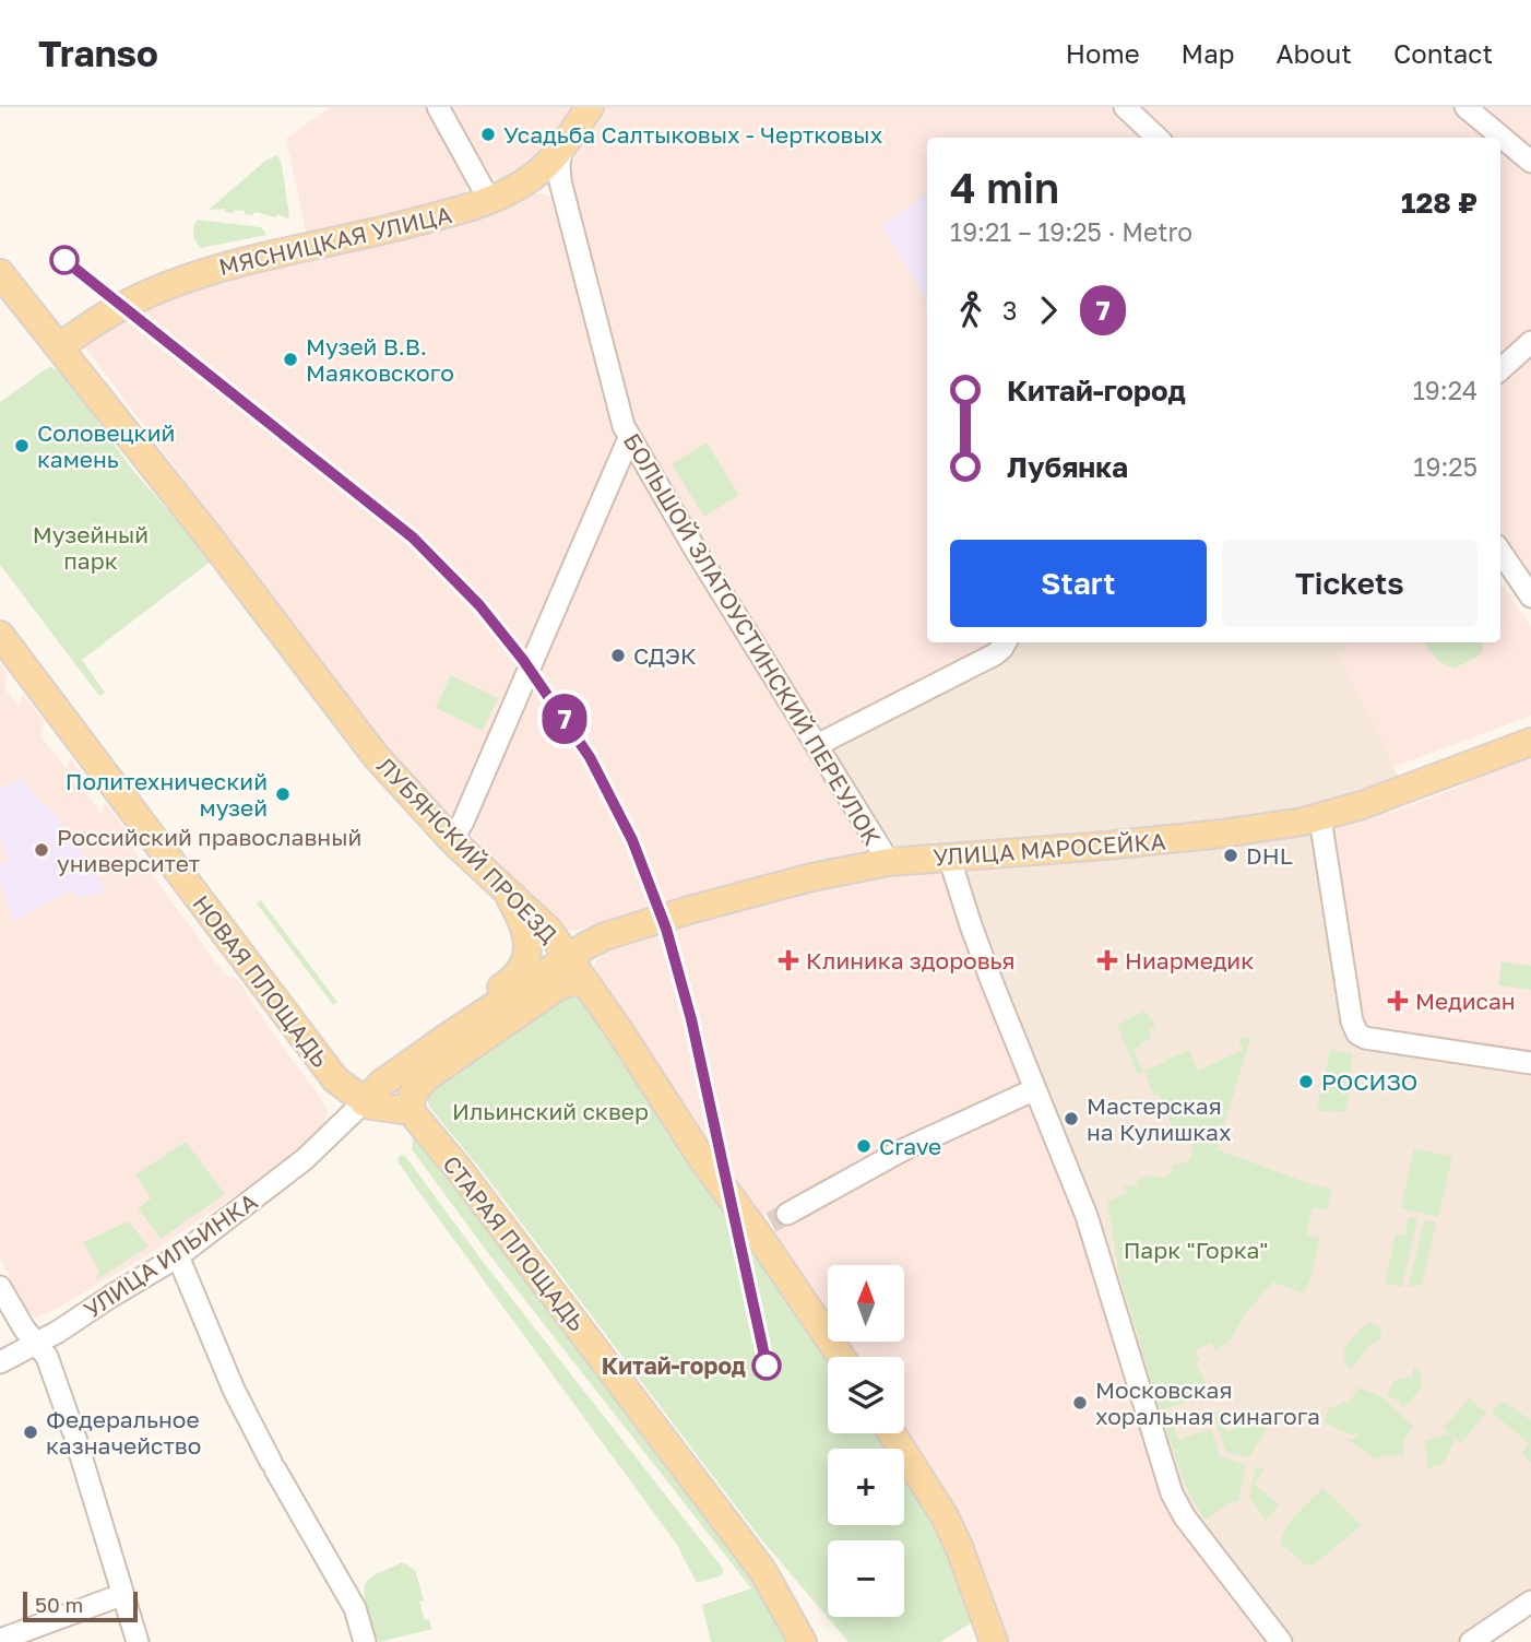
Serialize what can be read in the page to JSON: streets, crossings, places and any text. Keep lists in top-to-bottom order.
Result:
{
  "streets": {
    "main road": [
      "МЯСНИЦКАЯ УЛИЦА",
      "УЛИЦА МАРОСЕЙКА",
      "ЛУБЯНСКИЙ ПРОЕЗД",
      "НОВАЯ ПЛОЩАДЬ",
      "СТАРАЯ ПЛОЩАДЬ"
    ],
    "street": ["БОЛЬШОЙ ЗЛАТОУСТИНСКИЙ ПЕРЕУЛОК", "УЛИЦА ИЛЬИНКА"]
  },
  "crossings": [
    ["МЯСНИЦКАЯ УЛИЦА", "БОЛЬШОЙ ЗЛАТОУСТИНСКИЙ ПЕРЕУЛОК"],
    ["МЯСНИЦКАЯ УЛИЦА", "ЛУБЯНСКИЙ ПРОЕЗД"],
    ["БОЛЬШОЙ ЗЛАТОУСТИНСКИЙ ПЕРЕУЛОК", "УЛИЦА МАРОСЕЙКА"],
    ["УЛИЦА МАРОСЕЙКА", "ЛУБЯНСКИЙ ПРОЕЗД"],
    ["НОВАЯ ПЛОЩАДЬ", "УЛИЦА ИЛЬИНКА"]
  ],
  "parks": ["Музейный парк", "Ильинский сквер", "Парк \"Горка\""],
  "places": {
    "other": [
      "Усадьба Салтыковых - Чертковых",
      "Музей В.В. Маяковского",
      "Соловецкий камень",
      "СДЭК",
      "Политехнический музей",
      "Российский православный университет",
      "DHL",
      "РОСИЗО",
      "Мастерская на Кулишках",
      "Crave",
      "Китай-город",
      "Московская хоральная синагога",
      "Федеральное казначейство"
    ],
    "health": ["Клиника здоровья", "Ниармедик", "Медисан"]
  },
  "lines": ["metro line 7"],
  "scale_bar": "50 m",
  "north": "top",
  "page": {
    "header": "Transo",
    "nav": [
      "Home",
      "Map",
      "About",
      "Contact"
    ],
    "on_map": "7",
    "heading": ["4 min", "19:21 – 19:25 · Metro", "128 ₽"],
    "legs": ["3", "7"],
    "list": [
      {
        "name": "Китай-город",
        "value": "19:24"
      },
      {
        "name": "Лубянка",
        "value": "19:25"
      }
    ],
    "buttons": ["Start", "Tickets"],
    "map_buttons": ["+", "−"],
    "scale": "50 m"
  }
}
